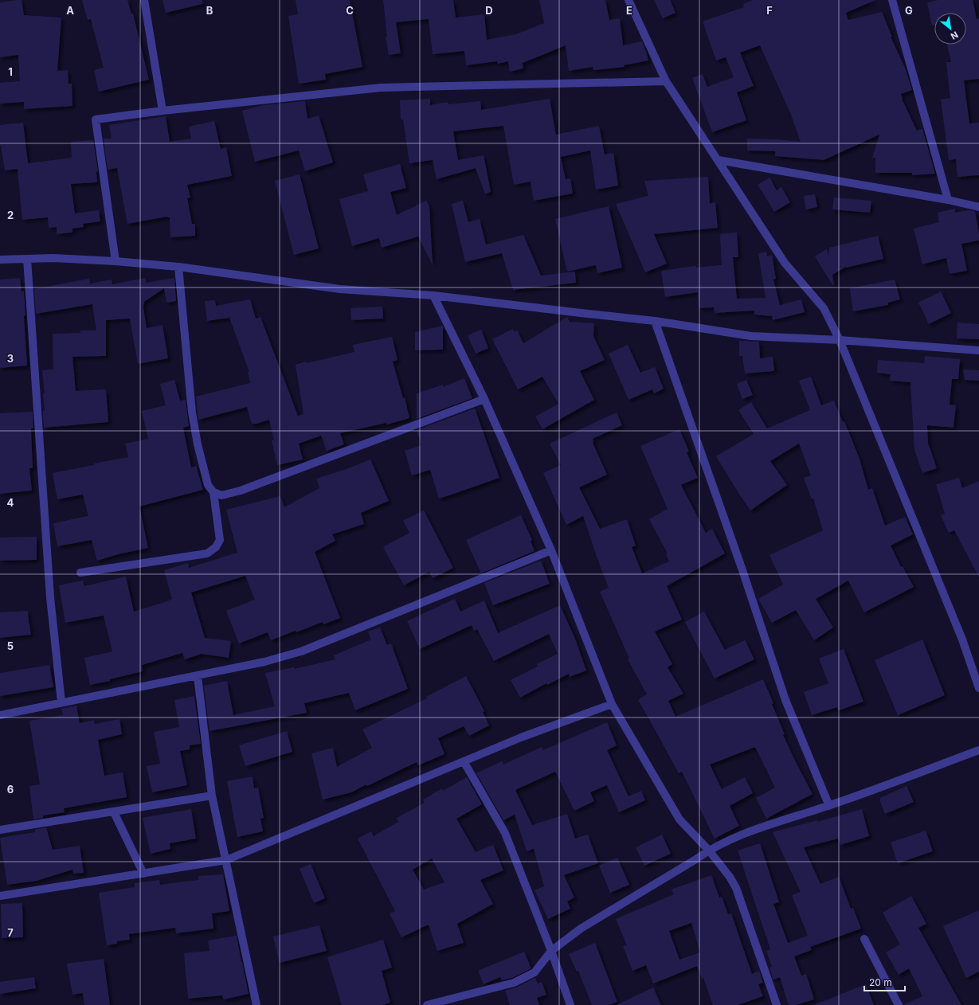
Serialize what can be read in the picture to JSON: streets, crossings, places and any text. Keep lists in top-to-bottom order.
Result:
{
  "scale_bar": "20 m",
  "north": "bottom right",
  "grid": {
    "columns": [
      "A",
      "B",
      "C",
      "D",
      "E",
      "F",
      "G"
    ],
    "rows": [
      "1",
      "2",
      "3",
      "4",
      "5",
      "6",
      "7"
    ]
  }
}
